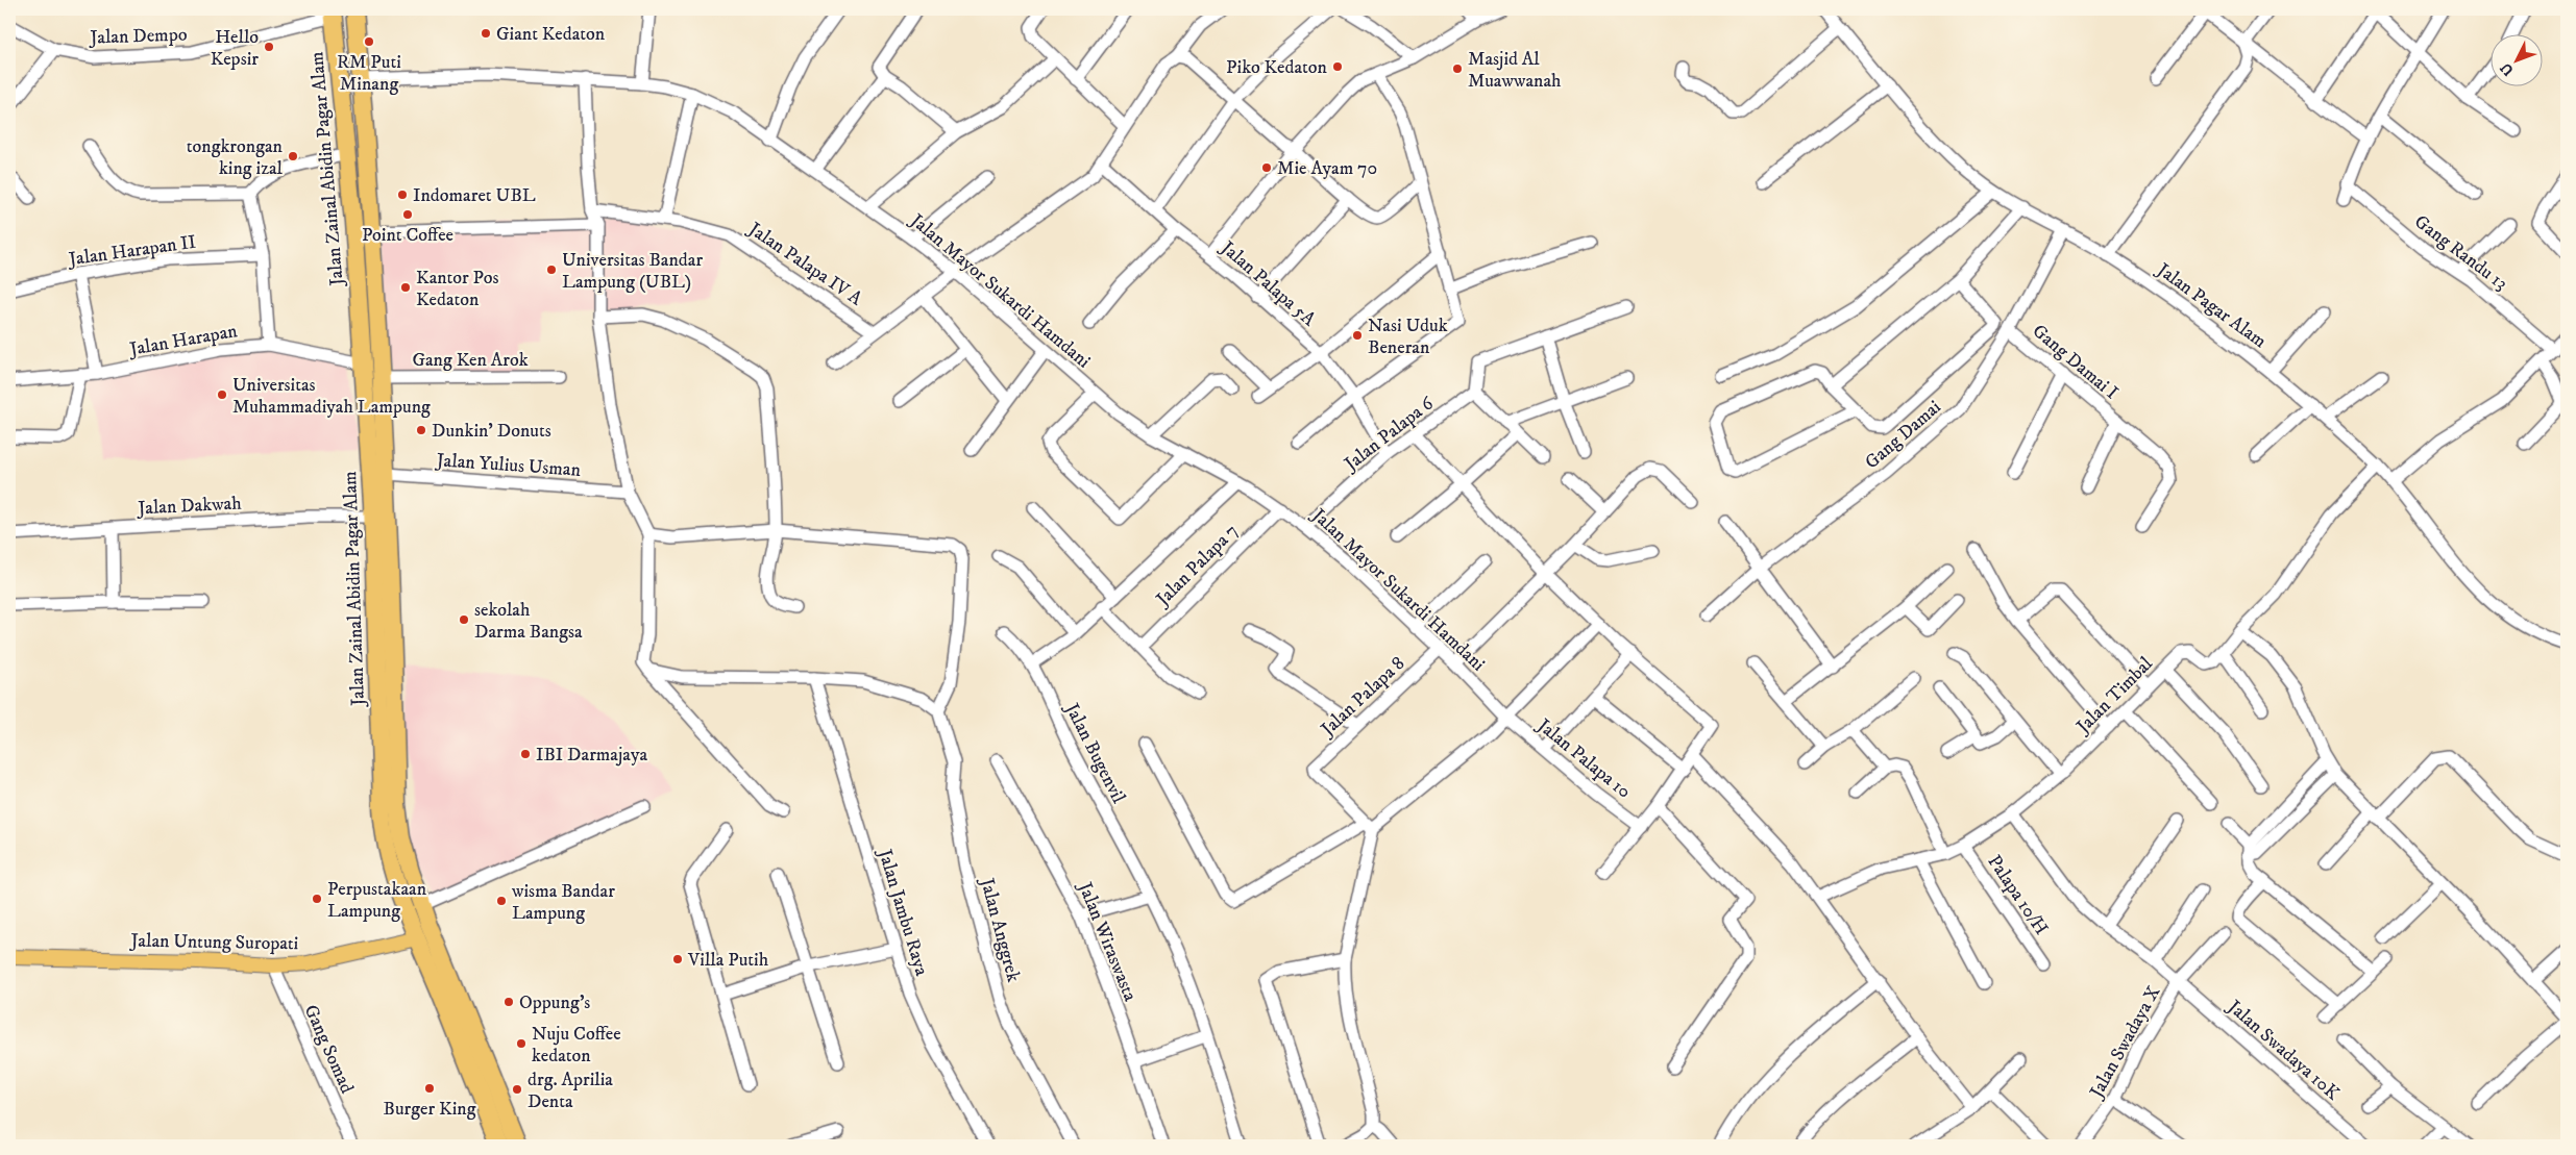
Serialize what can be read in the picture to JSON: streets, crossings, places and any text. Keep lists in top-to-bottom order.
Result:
{
  "streets": {
    "highway": ["Jalan Zainal Abidin Pagar Alam"],
    "main road": ["Jalan Untung Suropati"],
    "street": [
      "Jalan Dempo",
      "Jalan Harapan II",
      "Gang Randu 13",
      "Jalan Palapa IV A",
      "Jalan Palapa 5A",
      "Jalan Mayor Sukardi Hamdani",
      "Jalan Pagar Alam",
      "Jalan Harapan",
      "Gang Ken Arok",
      "Gang Damai I",
      "Jalan Palapa 6",
      "Gang Damai",
      "Jalan Yulius Usman",
      "Jalan Dakwah",
      "Jalan Palapa 7",
      "Jalan Timbal",
      "Jalan Palapa 8",
      "Jalan Bugenvil",
      "Jalan Palapa 10",
      "Palapa 10/H",
      "Jalan Jambu Raya",
      "Jalan Anggrek",
      "Jalan Wiraswasta",
      "Jalan Swadaya X",
      "Gang Somad",
      "Jalan Swadaya 10K"
    ]
  },
  "crossings": [
    ["Jalan Dempo", "Jalan Zainal Abidin Pagar Alam"],
    ["Jalan Zainal Abidin Pagar Alam", "Jalan Mayor Sukardi Hamdani"],
    ["Jalan Zainal Abidin Pagar Alam", "Jalan Harapan"],
    ["Jalan Zainal Abidin Pagar Alam", "Gang Ken Arok"],
    ["Jalan Zainal Abidin Pagar Alam", "Jalan Yulius Usman"],
    ["Jalan Zainal Abidin Pagar Alam", "Jalan Dakwah"],
    ["Jalan Zainal Abidin Pagar Alam", "Jalan Untung Suropati"],
    ["Jalan Palapa 5A", "Jalan Palapa 6"],
    ["Jalan Mayor Sukardi Hamdani", "Jalan Palapa 6"],
    ["Jalan Mayor Sukardi Hamdani", "Jalan Palapa 7"],
    ["Jalan Mayor Sukardi Hamdani", "Jalan Palapa 8"],
    ["Jalan Mayor Sukardi Hamdani", "Jalan Palapa 10"],
    ["Jalan Pagar Alam", "Gang Damai"],
    ["Jalan Pagar Alam", "Jalan Timbal"],
    ["Gang Damai I", "Gang Damai"],
    ["Jalan Timbal", "Palapa 10/H"],
    ["Jalan Timbal", "Jalan Swadaya 10K"],
    ["Jalan Untung Suropati", "Gang Somad"],
    ["Jalan Swadaya X", "Jalan Swadaya 10K"]
  ],
  "places": [
    "Giant Kedaton",
    "RM Puti Minang",
    "Hello Kepsir",
    "Piko Kedaton",
    "Masjid Al Muawwanah",
    "tongkrongan king izal",
    "Mie Ayam 70",
    "Indomaret UBL",
    "Point Coffee",
    "Universitas Bandar Lampung (UBL)",
    "Kantor Pos Kedaton",
    "Nasi Uduk Beneran",
    "Universitas Muhammadiyah Lampung",
    "Dunkin' Donuts",
    "sekolah Darma Bangsa",
    "IBI Darmajaya",
    "Perpustakaan Lampung",
    "wisma Bandar Lampung",
    "Villa Putih",
    "Oppung's",
    "Nuju Coffee kedaton",
    "Burger King",
    "drg. Aprilia Denta"
  ],
  "north": "bottom left"
}
